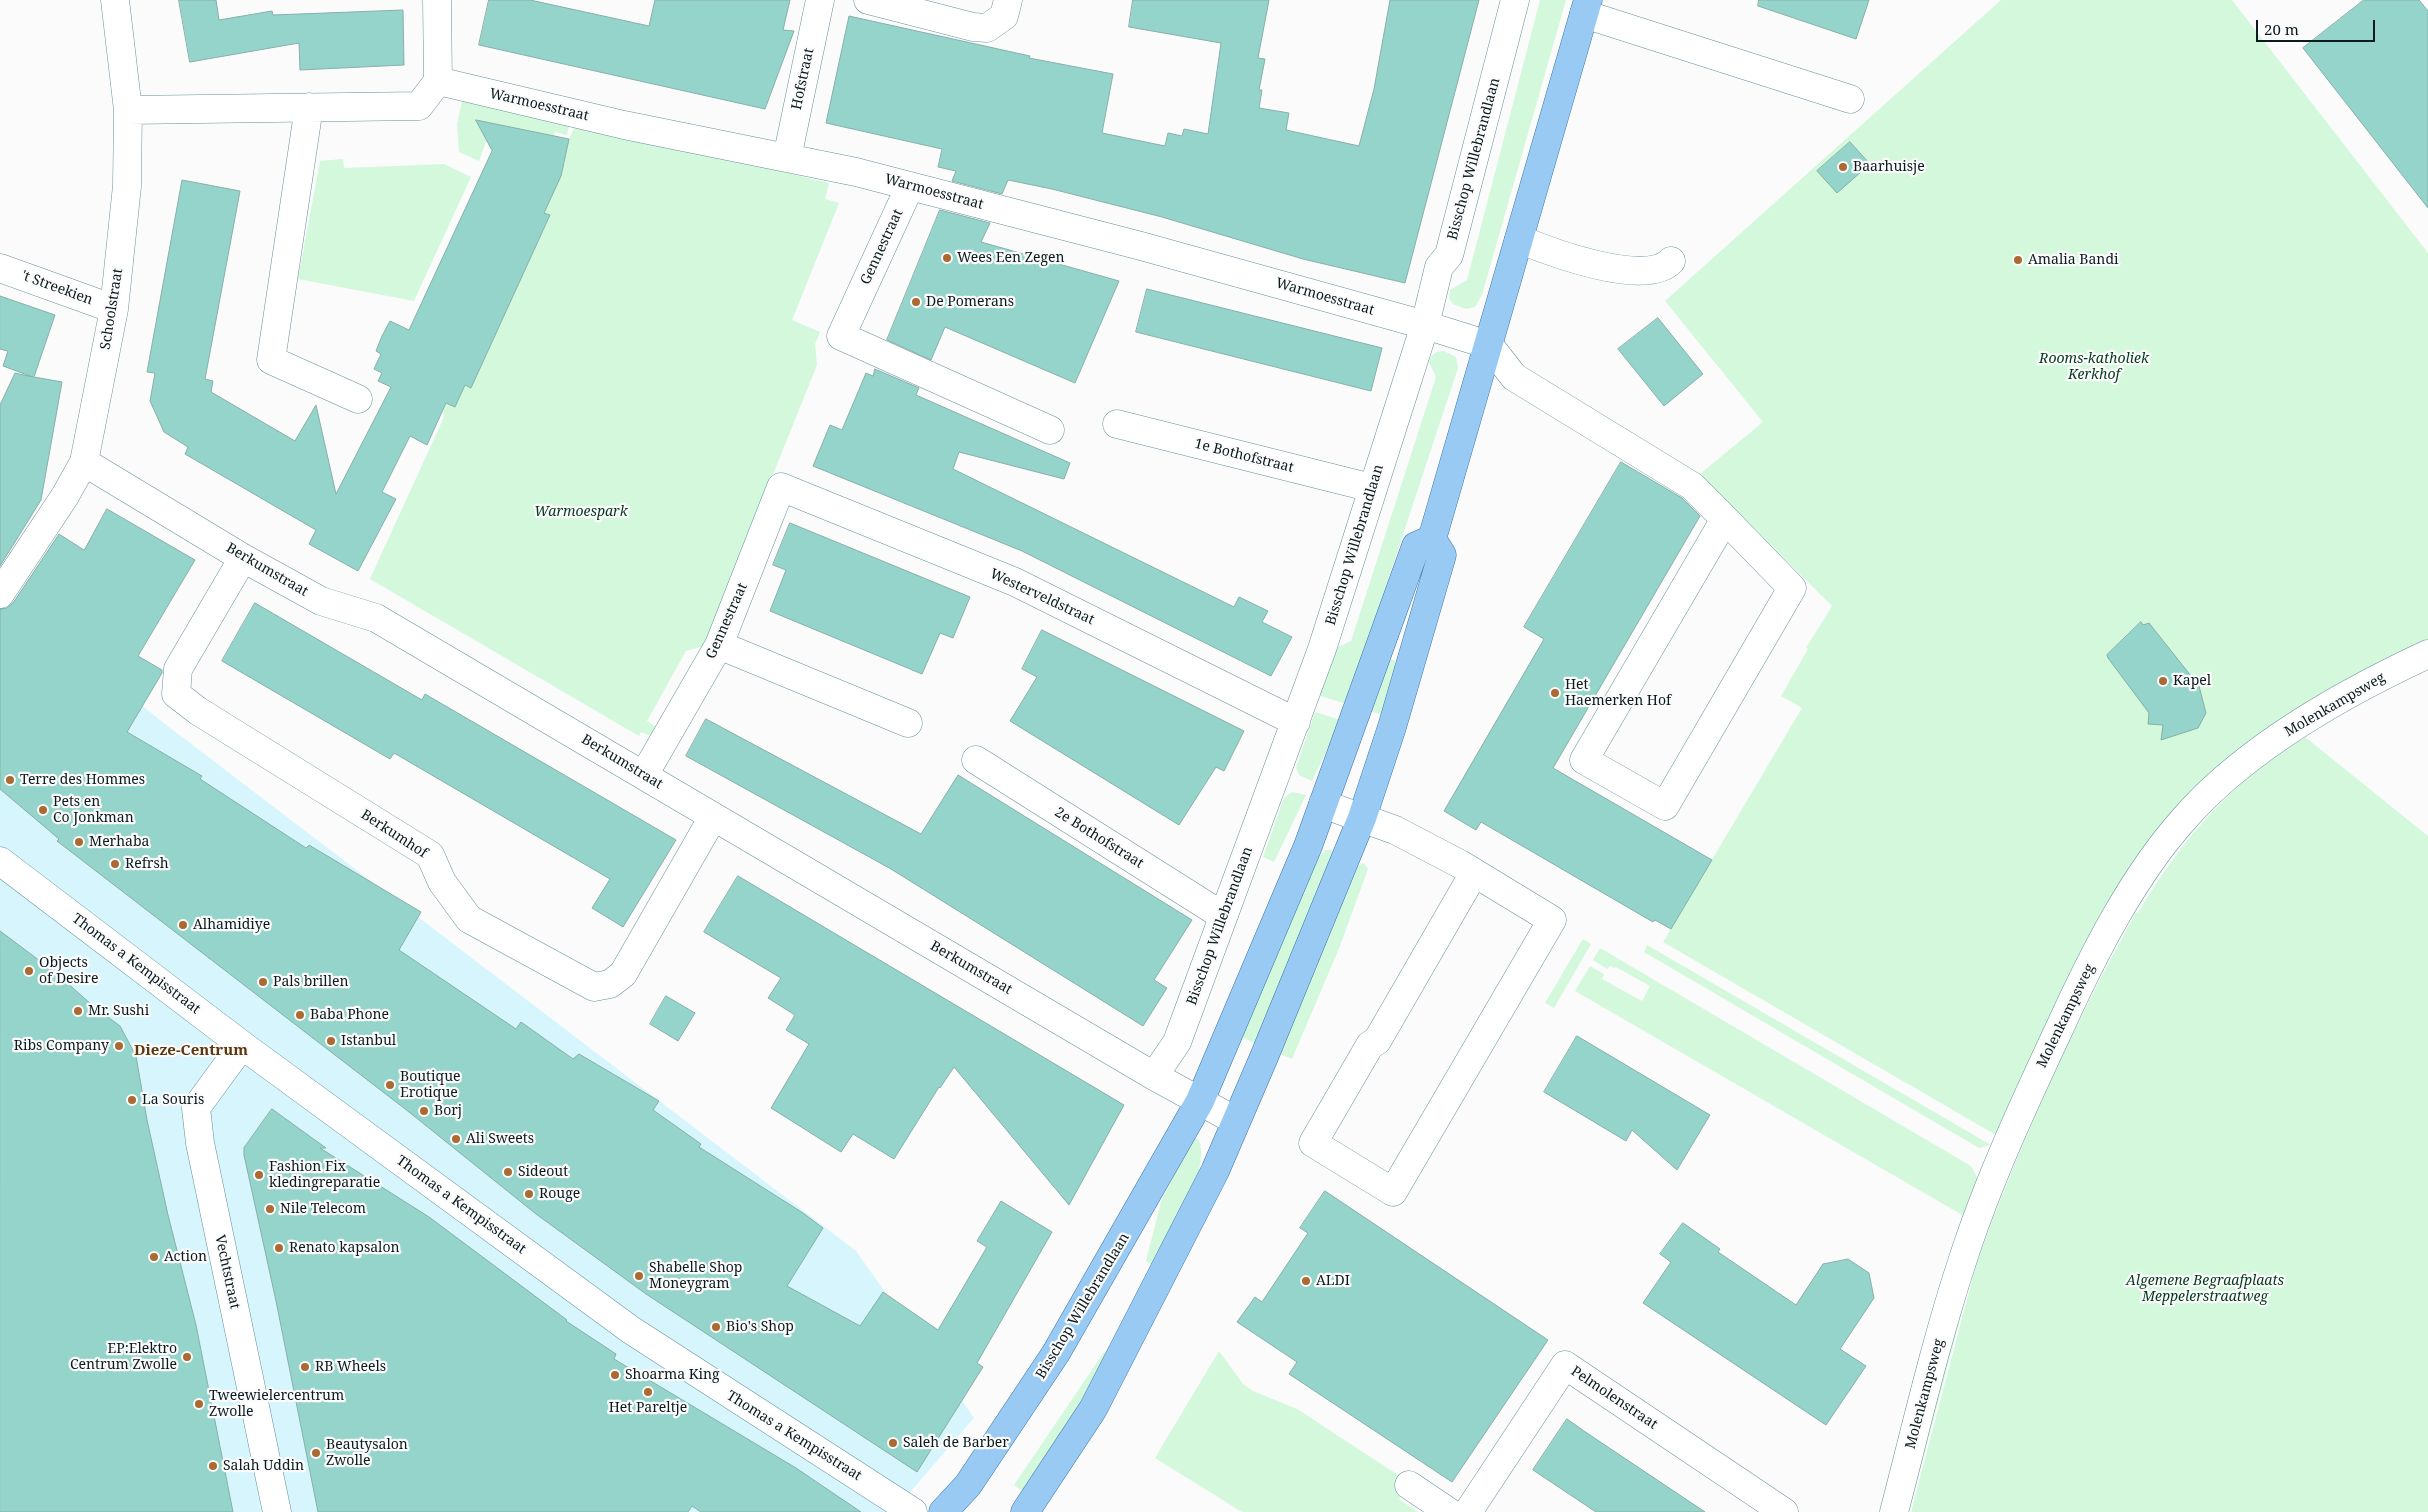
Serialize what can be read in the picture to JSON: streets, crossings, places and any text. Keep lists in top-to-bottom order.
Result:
{
  "streets": {
    "main road": ["Bisschop Willebrandlaan"],
    "street": [
      "Hofstraat",
      "Warmoesstraat",
      "Gennestraat",
      "'t Streekien",
      "Schoolstraat",
      "1e Bothofstraat",
      "Berkumstraat",
      "Westerveldstraat",
      "Molenkampsweg",
      "Berkumhof",
      "2e Bothofstraat",
      "Thomas a Kempisstraat",
      "Vechtstraat",
      "Pelmolenstraat"
    ]
  },
  "crossings": [
    ["Hofstraat", "Warmoesstraat"],
    ["Warmoesstraat", "Bisschop Willebrandlaan"],
    ["Warmoesstraat", "Gennestraat"],
    ["Bisschop Willebrandlaan", "1e Bothofstraat"],
    ["Bisschop Willebrandlaan", "Berkumstraat"],
    ["Bisschop Willebrandlaan", "Westerveldstraat"],
    ["Bisschop Willebrandlaan", "2e Bothofstraat"],
    ["Gennestraat", "Berkumstraat"],
    ["Gennestraat", "Westerveldstraat"],
    ["'t Streekien", "Schoolstraat"],
    ["Schoolstraat", "Berkumstraat"],
    ["Berkumstraat", "Berkumhof"],
    ["Thomas a Kempisstraat", "Vechtstraat"]
  ],
  "districts": ["Dieze-Centrum"],
  "parks": ["Rooms-katholiek Kerkhof", "Warmoespark", "Algemene Begraafplaats Meppelerstraatweg"],
  "places": [
    "Baarhuisje",
    "Wees Een Zegen",
    "Amalia Bandi",
    "De Pomerans",
    "Kapel",
    "Het Haemerken Hof",
    "Terre des Hommes",
    "Pets en Co Jonkman",
    "Merhaba",
    "Refrsh",
    "Alhamidiye",
    "Objects of Desire",
    "Pals brillen",
    "Mr. Sushi",
    "Baba Phone",
    "Istanbul",
    "Ribs Company",
    "Boutique Erotique",
    "La Souris",
    "Borj",
    "Ali Sweets",
    "Sideout",
    "Fashion Fix kledingreparatie",
    "Rouge",
    "Nile Telecom",
    "Renato kapsalon",
    "Action",
    "Shabelle Shop Moneygram",
    "ALDI",
    "Bio's Shop",
    "EP:Elektro Centrum Zwolle",
    "RB Wheels",
    "Shoarma King",
    "Het Pareltje",
    "Tweewielercentrum Zwolle",
    "Saleh de Barber",
    "Beautysalon Zwolle",
    "Salah Uddin"
  ],
  "scale_bar": "20 m"
}
